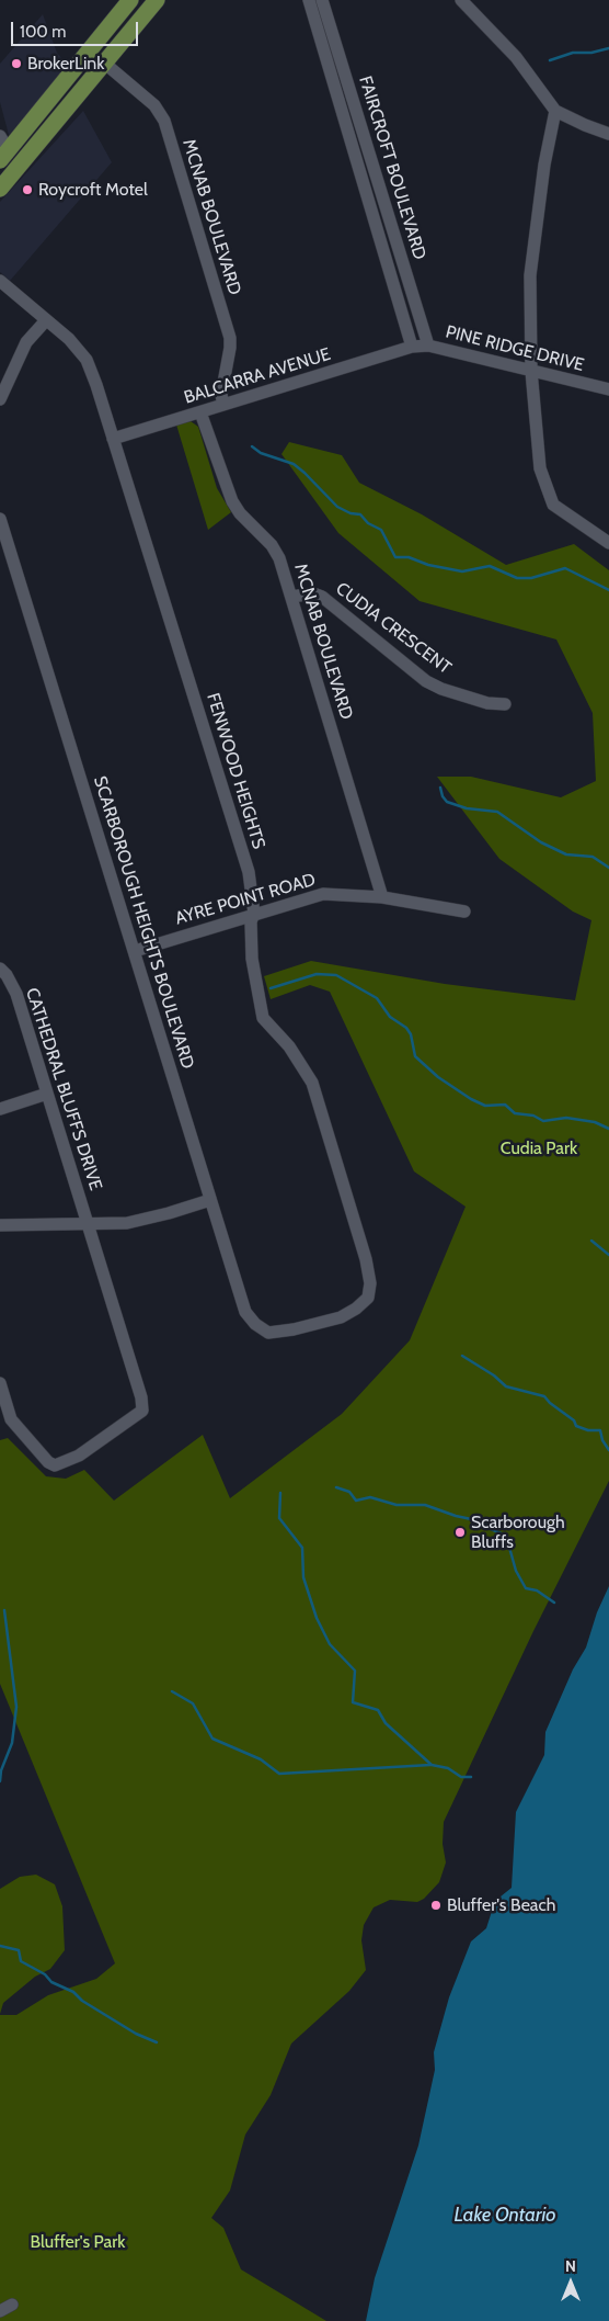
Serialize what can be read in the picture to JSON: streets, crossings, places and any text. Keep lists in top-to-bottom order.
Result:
{
  "streets": {
    "street": [
      "FAIRCROFT BOULEVARD",
      "MCNAB BOULEVARD",
      "PINE RIDGE DRIVE",
      "BALCARRA AVENUE",
      "CUDIA CRESCENT",
      "FENWOOD HEIGHTS",
      "AYRE POINT ROAD",
      "SCARBOROUGH HEIGHTS BOULEVARD",
      "CATHEDRAL BLUFFS DRIVE"
    ]
  },
  "crossings": [
    ["FAIRCROFT BOULEVARD", "PINE RIDGE DRIVE"],
    ["FAIRCROFT BOULEVARD", "BALCARRA AVENUE"],
    ["MCNAB BOULEVARD", "BALCARRA AVENUE"],
    ["MCNAB BOULEVARD", "CUDIA CRESCENT"],
    ["MCNAB BOULEVARD", "AYRE POINT ROAD"],
    ["PINE RIDGE DRIVE", "BALCARRA AVENUE"],
    ["BALCARRA AVENUE", "FENWOOD HEIGHTS"],
    ["FENWOOD HEIGHTS", "AYRE POINT ROAD"],
    ["FENWOOD HEIGHTS", "SCARBOROUGH HEIGHTS BOULEVARD"],
    ["AYRE POINT ROAD", "SCARBOROUGH HEIGHTS BOULEVARD"]
  ],
  "water": ["Lake Ontario"],
  "parks": ["Cudia Park", "Bluffer's Park"],
  "places": [
    "BrokerLink",
    "Roycroft Motel",
    "Scarborough Bluffs",
    "Bluffer's Beach"
  ],
  "scale_bar": "100 m",
  "north": "top"
}
